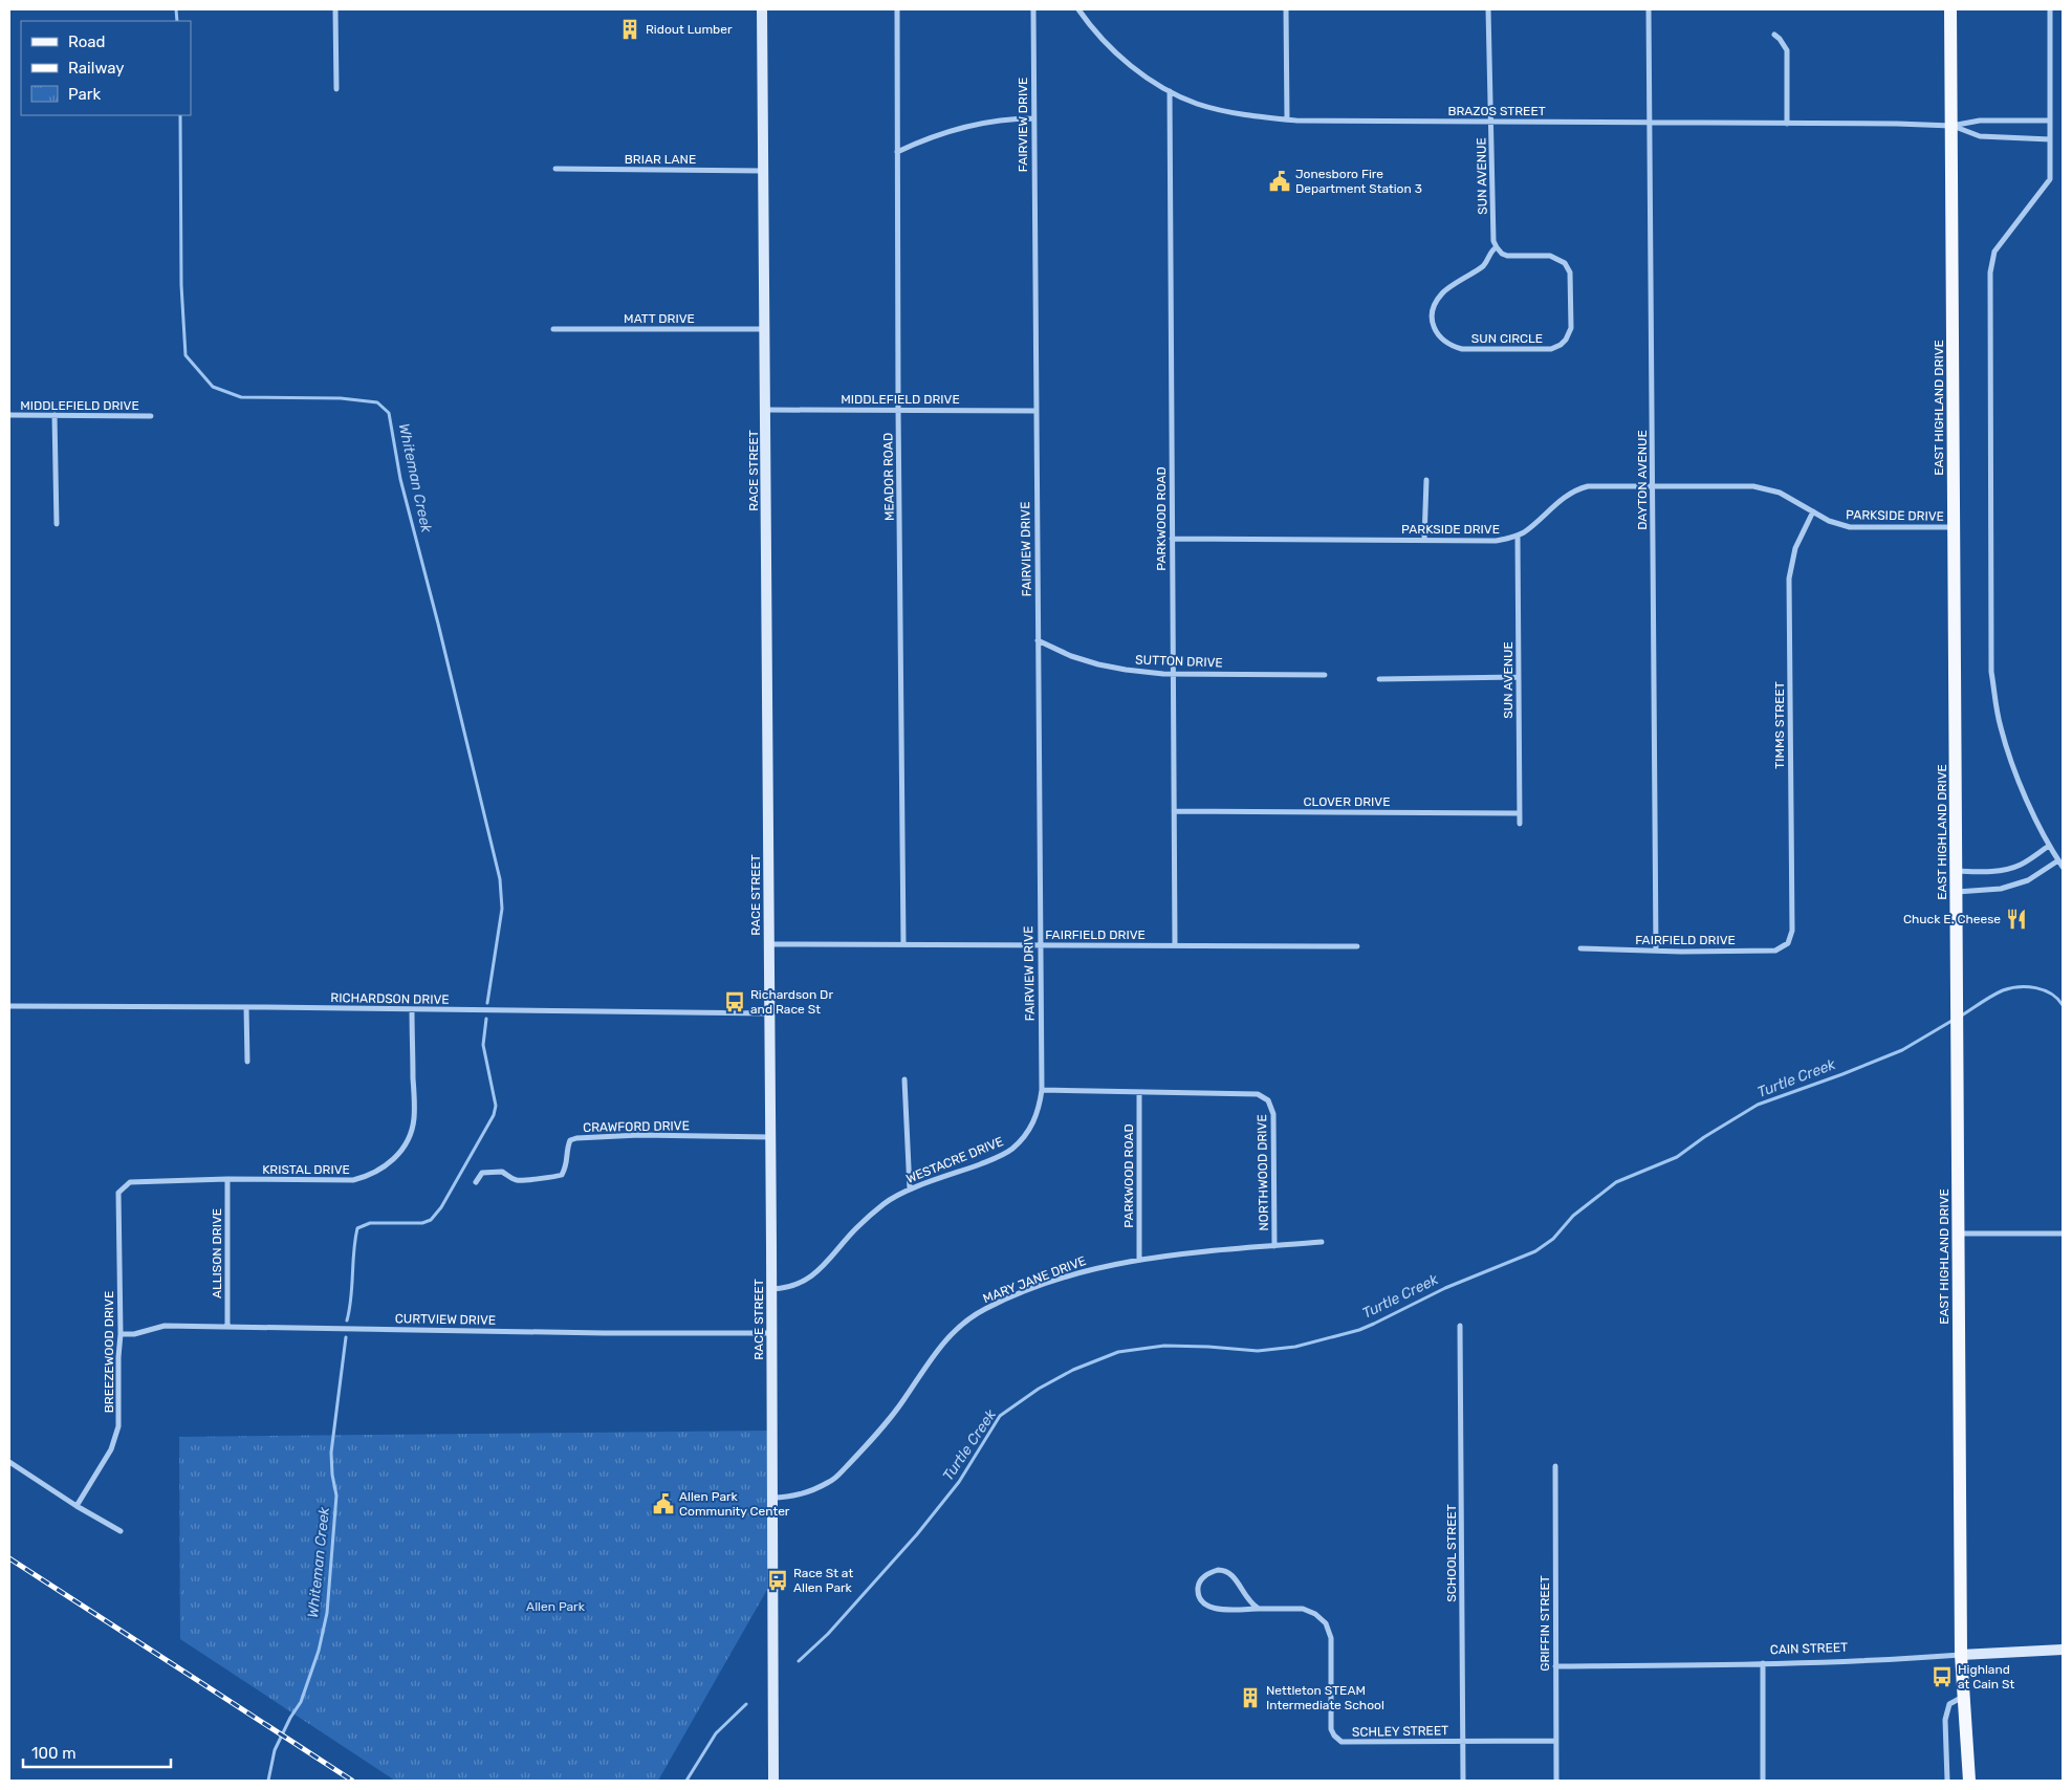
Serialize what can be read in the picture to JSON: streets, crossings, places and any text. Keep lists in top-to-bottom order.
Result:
{
  "streets": {
    "main road": ["EAST HIGHLAND DRIVE"],
    "street": [
      "BRAZOS STREET",
      "FAIRVIEW DRIVE",
      "BRIAR LANE",
      "SUN AVENUE",
      "MATT DRIVE",
      "SUN CIRCLE",
      "MIDDLEFIELD DRIVE",
      "RACE STREET",
      "MEADOR ROAD",
      "DAYTON AVENUE",
      "PARKSIDE DRIVE",
      "PARKWOOD ROAD",
      "SUTTON DRIVE",
      "TIMMS STREET",
      "CLOVER DRIVE",
      "FAIRFIELD DRIVE",
      "RICHARDSON DRIVE",
      "CRAWFORD DRIVE",
      "WESTACRE DRIVE",
      "KRISTAL DRIVE",
      "NORTHWOOD DRIVE",
      "ALLISON DRIVE",
      "MARY JANE DRIVE",
      "CURTVIEW DRIVE",
      "BREEZEWOOD DRIVE",
      "SCHOOL STREET",
      "GRIFFIN STREET",
      "CAIN STREET",
      "SCHLEY STREET"
    ]
  },
  "crossings": [
    ["BRAZOS STREET", "SUN AVENUE"],
    ["BRAZOS STREET", "EAST HIGHLAND DRIVE"],
    ["BRAZOS STREET", "DAYTON AVENUE"],
    ["BRAZOS STREET", "PARKWOOD ROAD"],
    ["FAIRVIEW DRIVE", "MIDDLEFIELD DRIVE"],
    ["FAIRVIEW DRIVE", "SUTTON DRIVE"],
    ["FAIRVIEW DRIVE", "FAIRFIELD DRIVE"],
    ["FAIRVIEW DRIVE", "WESTACRE DRIVE"],
    ["BRIAR LANE", "RACE STREET"],
    ["SUN AVENUE", "SUN CIRCLE"],
    ["SUN AVENUE", "PARKSIDE DRIVE"],
    ["SUN AVENUE", "CLOVER DRIVE"],
    ["MATT DRIVE", "RACE STREET"],
    ["MIDDLEFIELD DRIVE", "RACE STREET"],
    ["MIDDLEFIELD DRIVE", "MEADOR ROAD"],
    ["EAST HIGHLAND DRIVE", "PARKSIDE DRIVE"],
    ["EAST HIGHLAND DRIVE", "CAIN STREET"],
    ["RACE STREET", "FAIRFIELD DRIVE"],
    ["RACE STREET", "RICHARDSON DRIVE"],
    ["RACE STREET", "CRAWFORD DRIVE"],
    ["RACE STREET", "WESTACRE DRIVE"],
    ["RACE STREET", "MARY JANE DRIVE"],
    ["RACE STREET", "CURTVIEW DRIVE"],
    ["MEADOR ROAD", "FAIRFIELD DRIVE"],
    ["DAYTON AVENUE", "PARKSIDE DRIVE"],
    ["DAYTON AVENUE", "FAIRFIELD DRIVE"],
    ["PARKSIDE DRIVE", "PARKWOOD ROAD"],
    ["PARKSIDE DRIVE", "TIMMS STREET"],
    ["PARKWOOD ROAD", "SUTTON DRIVE"],
    ["PARKWOOD ROAD", "CLOVER DRIVE"],
    ["PARKWOOD ROAD", "FAIRFIELD DRIVE"],
    ["PARKWOOD ROAD", "NORTHWOOD DRIVE"],
    ["PARKWOOD ROAD", "MARY JANE DRIVE"],
    ["TIMMS STREET", "FAIRFIELD DRIVE"],
    ["RICHARDSON DRIVE", "KRISTAL DRIVE"],
    ["KRISTAL DRIVE", "ALLISON DRIVE"],
    ["KRISTAL DRIVE", "BREEZEWOOD DRIVE"],
    ["NORTHWOOD DRIVE", "MARY JANE DRIVE"],
    ["ALLISON DRIVE", "CURTVIEW DRIVE"],
    ["CURTVIEW DRIVE", "BREEZEWOOD DRIVE"],
    ["SCHOOL STREET", "SCHLEY STREET"],
    ["GRIFFIN STREET", "CAIN STREET"],
    ["GRIFFIN STREET", "SCHLEY STREET"]
  ],
  "water": ["Whiteman Creek", "Turtle Creek"],
  "parks": ["Allen Park"],
  "places": {
    "building": ["Ridout Lumber", "Nettleton STEAM Intermediate School"],
    "public building": ["Jonesboro Fire Department Station 3", "Allen Park Community Center"],
    "restaurant": ["Chuck E. Cheese"],
    "bus stop": ["Richardson Dr and Race St", "Race St at Allen Park", "Highland at Cain St"]
  },
  "legend": ["Road", "Railway", "Park"],
  "scale_bar": "100 m"
}
